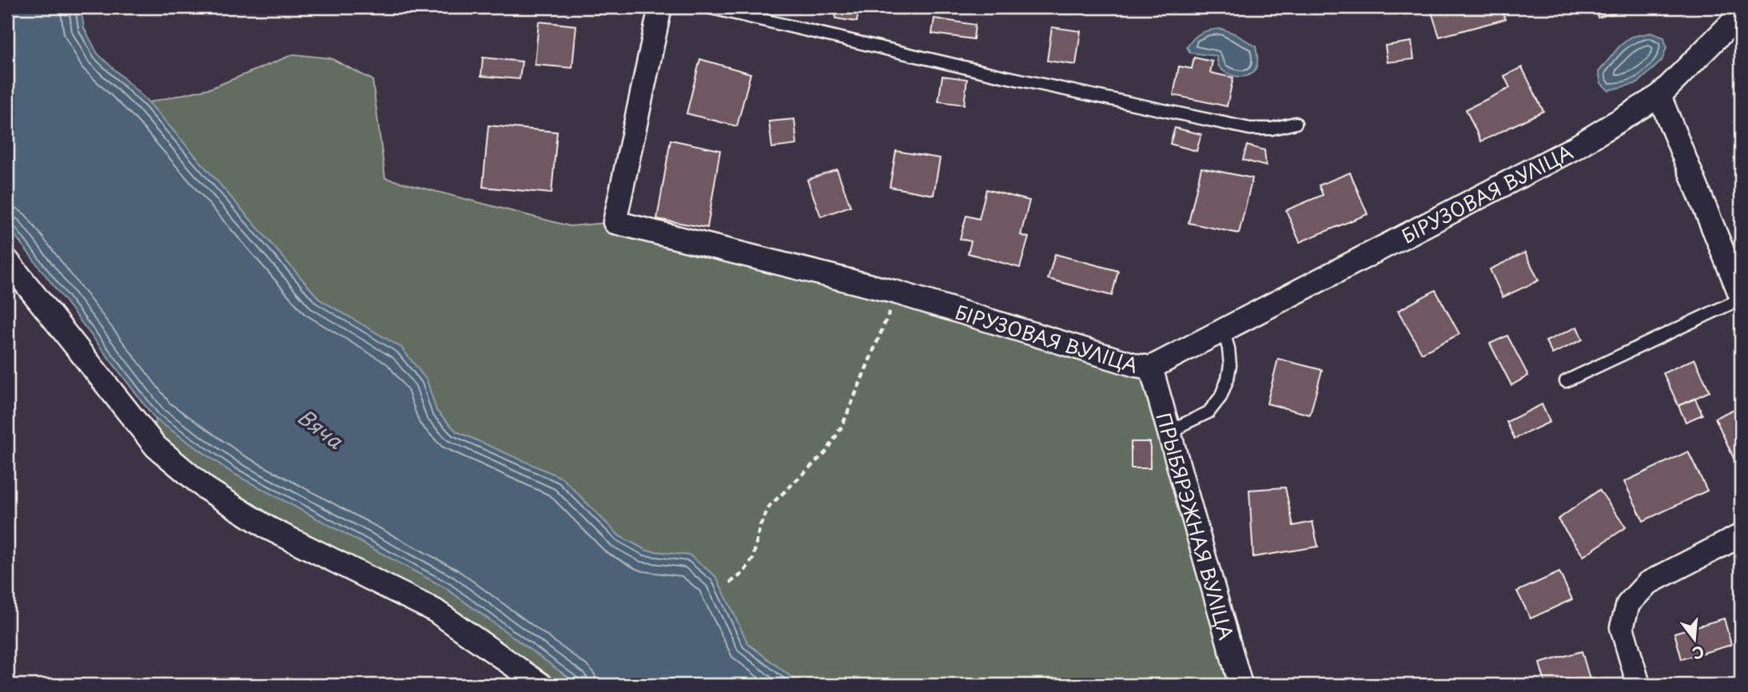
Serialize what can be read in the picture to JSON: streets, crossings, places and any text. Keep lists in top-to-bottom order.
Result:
{
  "streets": {
    "street": ["БІРУЗОВАЯ ВУЛІЦА", "ПРЫБЯРЭЖНАЯ ВУЛІЦА"]
  },
  "crossings": [
    ["БІРУЗОВАЯ ВУЛІЦА", "ПРЫБЯРЭЖНАЯ ВУЛІЦА"]
  ],
  "water": ["Вяча"],
  "north": "bottom"
}
